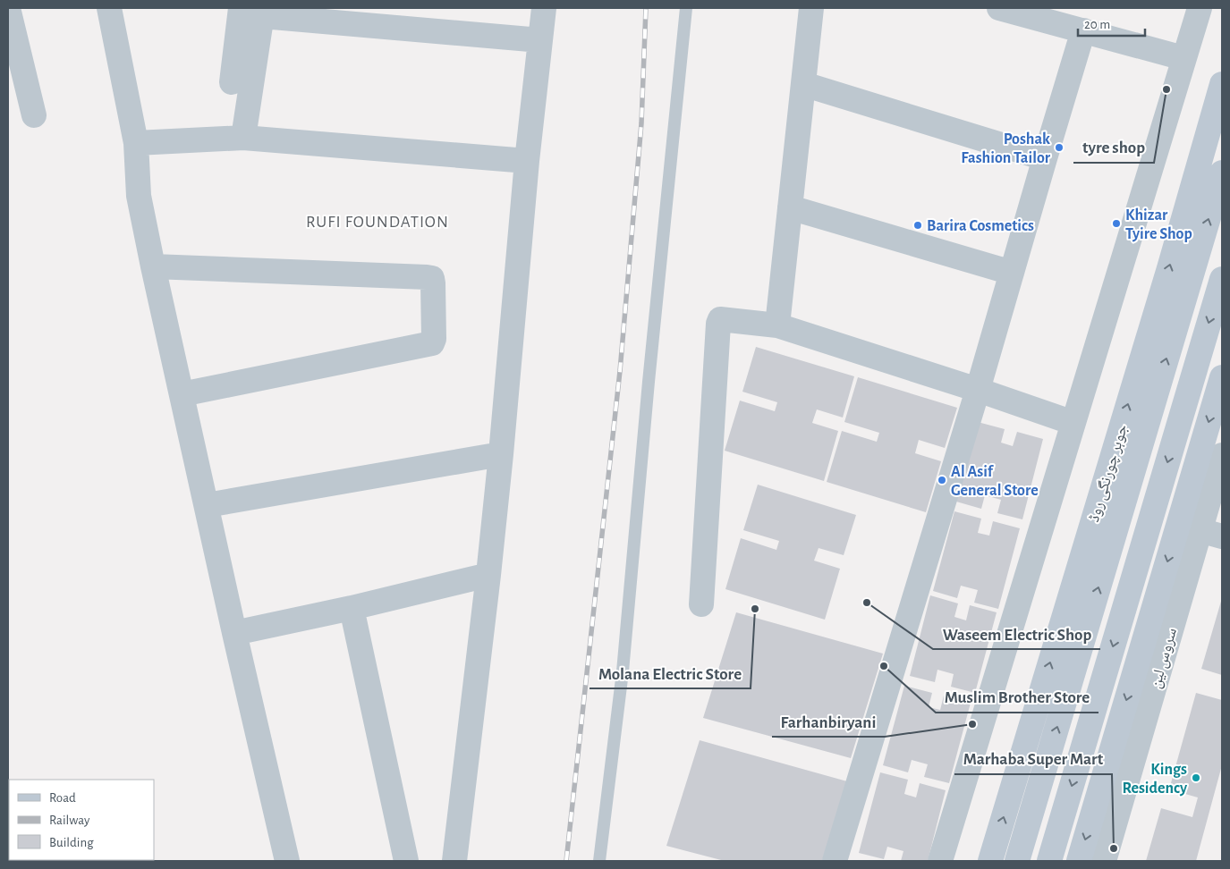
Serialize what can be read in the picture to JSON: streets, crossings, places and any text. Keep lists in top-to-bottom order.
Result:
{
  "streets": {
    "main road": ["جوہر چورنگی روڈ"],
    "street": ["سروس لین"]
  },
  "districts": ["RUFI FOUNDATION"],
  "places": [
    "tyre shop",
    "Poshak Fashion Tailor",
    "Khizar Tyire Shop",
    "Barira Cosmetics",
    "Al Asif General Store",
    "Waseem Electric Shop",
    "Molana Electric Store",
    "Muslim Brother Store",
    "Farhanbiryani",
    "Kings Residency",
    "Marhaba Super Mart"
  ],
  "legend": ["Road", "Railway", "Building"],
  "scale_bar": "20 m"
}
